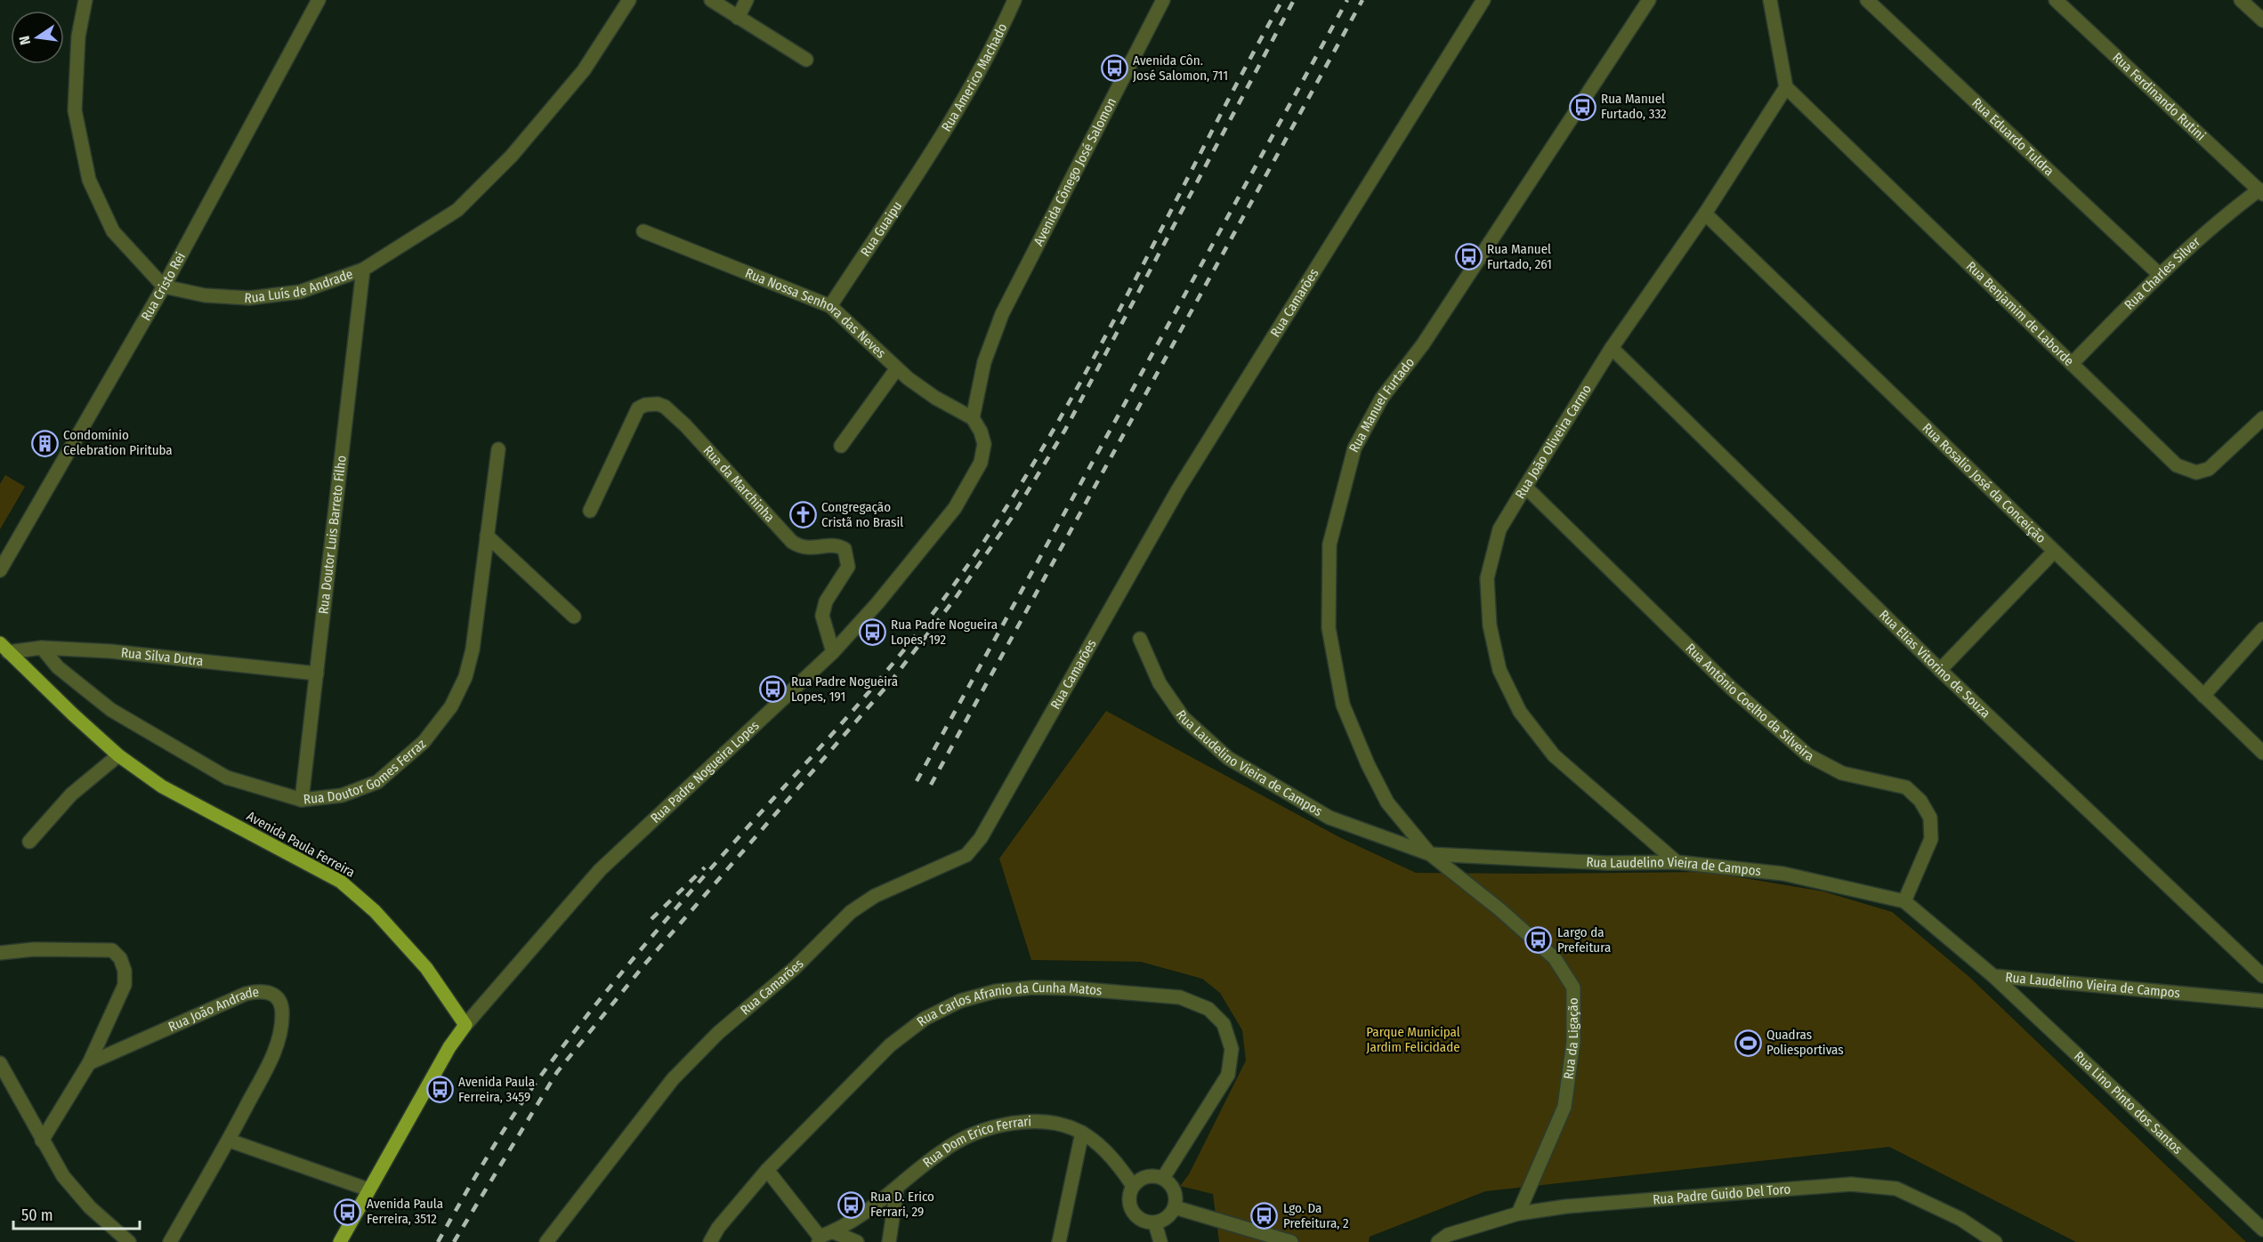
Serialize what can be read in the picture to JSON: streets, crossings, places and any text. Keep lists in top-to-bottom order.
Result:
{
  "streets": {
    "main road": ["Avenida Paula Ferreira"],
    "street": [
      "Rua Americo Machado",
      "Rua Ferdinando Rutini",
      "Rua Eduardo Tuldra",
      "Avenida Cônego José Salomon",
      "Rua Guaipu",
      "Rua Charles Silver",
      "Rua Luís de Andrade",
      "Rua Cristo Rei",
      "Rua Camarões",
      "Rua Nossa Senhora das Neves",
      "Rua Benjamim de Laborde",
      "Rua Manuel Furtado",
      "Rua João Oliveira Carmo",
      "Rua da Marchinha",
      "Rua Rosalio José da Conceição",
      "Rua Doutor Luis Barreto Filho",
      "Rua Silva Dutra",
      "Rua Elias Vitorino de Souza",
      "Rua Antônio Coelho da Silveira",
      "Rua Laudelino Vieira de Campos",
      "Rua Doutor Gomes Ferraz",
      "Rua Padre Nogueira Lopes",
      "Rua Carlos Afranio da Cunha Matos",
      "Rua João Andrade",
      "Rua da Ligação",
      "Rua Lino Pinto dos Santos",
      "Rua Dom Erico Ferrari",
      "Rua Padre Guido Del Toro"
    ]
  },
  "crossings": [
    ["Rua Americo Machado", "Rua Guaipu"],
    ["Rua Ferdinando Rutini", "Rua Charles Silver"],
    ["Rua Eduardo Tuldra", "Rua Charles Silver"],
    ["Avenida Cônego José Salomon", "Rua Nossa Senhora das Neves"],
    ["Avenida Cônego José Salomon", "Rua Padre Nogueira Lopes"],
    ["Rua Guaipu", "Rua Nossa Senhora das Neves"],
    ["Rua Charles Silver", "Rua Benjamim de Laborde"],
    ["Rua Luís de Andrade", "Rua Cristo Rei"],
    ["Rua Luís de Andrade", "Rua Doutor Luis Barreto Filho"],
    ["Rua Nossa Senhora das Neves", "Rua Padre Nogueira Lopes"],
    ["Rua Benjamim de Laborde", "Rua João Oliveira Carmo"],
    ["Rua Manuel Furtado", "Rua Laudelino Vieira de Campos"],
    ["Rua Manuel Furtado", "Rua da Ligação"],
    ["Rua João Oliveira Carmo", "Rua Rosalio José da Conceição"],
    ["Rua João Oliveira Carmo", "Rua Elias Vitorino de Souza"],
    ["Rua João Oliveira Carmo", "Rua Antônio Coelho da Silveira"],
    ["Rua João Oliveira Carmo", "Rua Laudelino Vieira de Campos"],
    ["Rua da Marchinha", "Rua Padre Nogueira Lopes"],
    ["Rua Doutor Luis Barreto Filho", "Rua Silva Dutra"],
    ["Rua Doutor Luis Barreto Filho", "Rua Doutor Gomes Ferraz"],
    ["Rua Silva Dutra", "Rua Doutor Gomes Ferraz"],
    ["Rua Silva Dutra", "Avenida Paula Ferreira"],
    ["Rua Antônio Coelho da Silveira", "Rua Laudelino Vieira de Campos"],
    ["Rua Laudelino Vieira de Campos", "Rua da Ligação"],
    ["Rua Laudelino Vieira de Campos", "Rua Lino Pinto dos Santos"],
    ["Rua Padre Nogueira Lopes", "Avenida Paula Ferreira"],
    ["Rua Carlos Afranio da Cunha Matos", "Rua Dom Erico Ferrari"],
    ["Rua da Ligação", "Rua Padre Guido Del Toro"]
  ],
  "parks": ["Parque Municipal Jardim Felicidade"],
  "places": {
    "bus stop": [
      "Avenida Côn. José Salomon, 711",
      "Rua Manuel Furtado, 332",
      "Rua Manuel Furtado, 261",
      "Rua Padre Nogueira Lopes, 192",
      "Rua Padre Nogueira Lopes, 191",
      "Largo da Prefeitura",
      "Avenida Paula Ferreira, 3459",
      "Rua D. Erico Ferrari, 29",
      "Avenida Paula Ferreira, 3512",
      "Lgo. Da Prefeitura, 2"
    ],
    "building": ["Condomínio Celebration Pirituba"],
    "church": ["Congregação Cristã no Brasil"],
    "sports": ["Quadras Poliesportivas"]
  },
  "scale_bar": "50 m",
  "north": "left"
}
